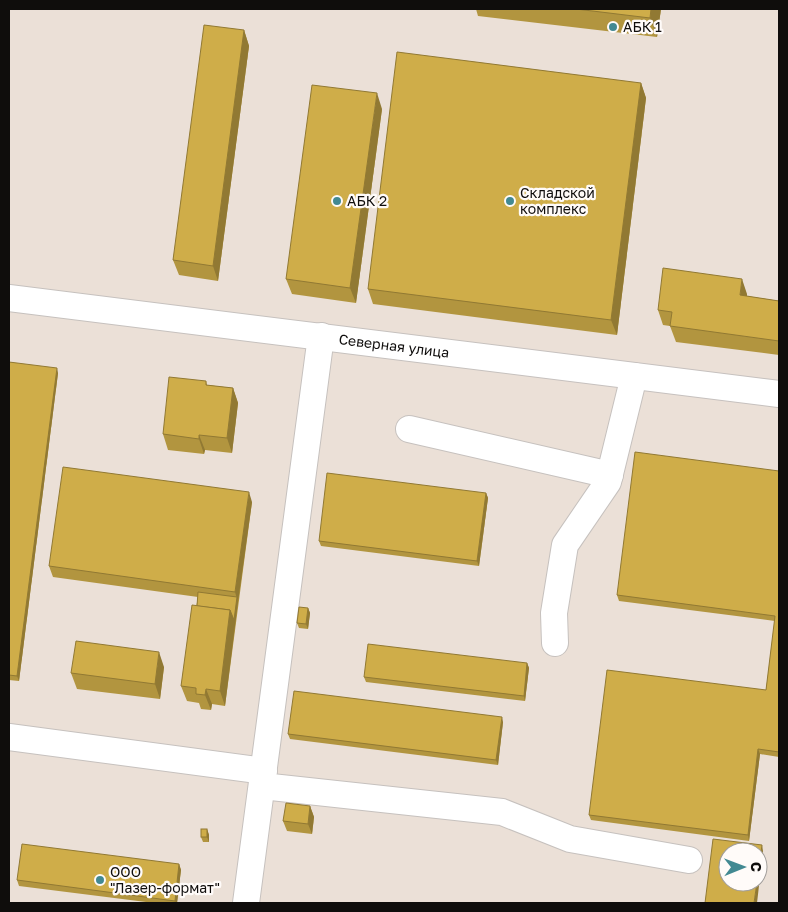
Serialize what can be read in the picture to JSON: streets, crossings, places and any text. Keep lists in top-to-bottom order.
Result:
{
  "streets": {
    "street": ["Северная улица"]
  },
  "places": [
    "АБК 1",
    "АБК 2",
    "Складской комплекс",
    "ООО \"Лазер-формат\""
  ],
  "north": "right"
}
